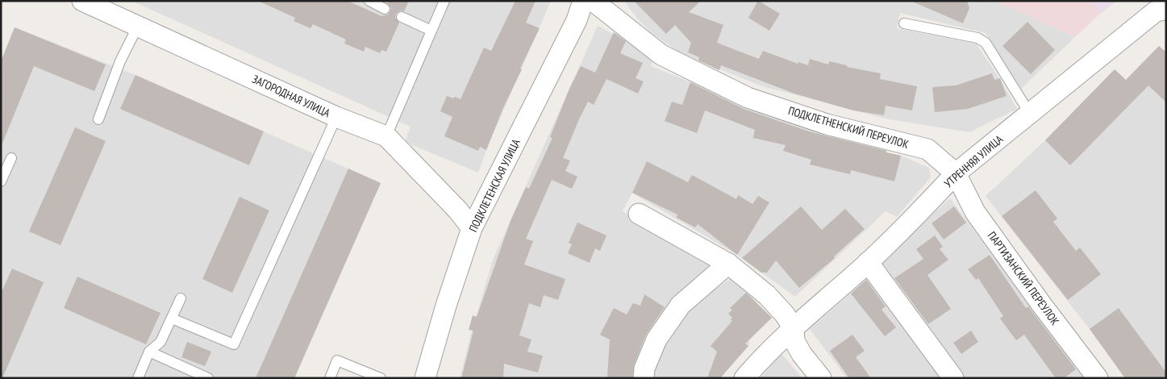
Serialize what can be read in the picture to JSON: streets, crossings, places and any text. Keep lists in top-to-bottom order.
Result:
{
  "streets": {
    "street": [
      "ЗАГОРОДНАЯ УЛИЦА",
      "ПОДКЛЕТНЕНСКИЙ ПЕРЕУЛОК",
      "УТРЕННЯЯ УЛИЦА",
      "ПОДКЛЕТЕНСКАЯ УЛИЦА",
      "ПАРТИЗАНСКИЙ ПЕРЕУЛОК"
    ]
  },
  "crossings": [
    ["ЗАГОРОДНАЯ УЛИЦА", "ПОДКЛЕТЕНСКАЯ УЛИЦА"],
    ["ПОДКЛЕТНЕНСКИЙ ПЕРЕУЛОК", "УТРЕННЯЯ УЛИЦА"],
    ["ПОДКЛЕТНЕНСКИЙ ПЕРЕУЛОК", "ПАРТИЗАНСКИЙ ПЕРЕУЛОК"],
    ["УТРЕННЯЯ УЛИЦА", "ПАРТИЗАНСКИЙ ПЕРЕУЛОК"]
  ]
}
